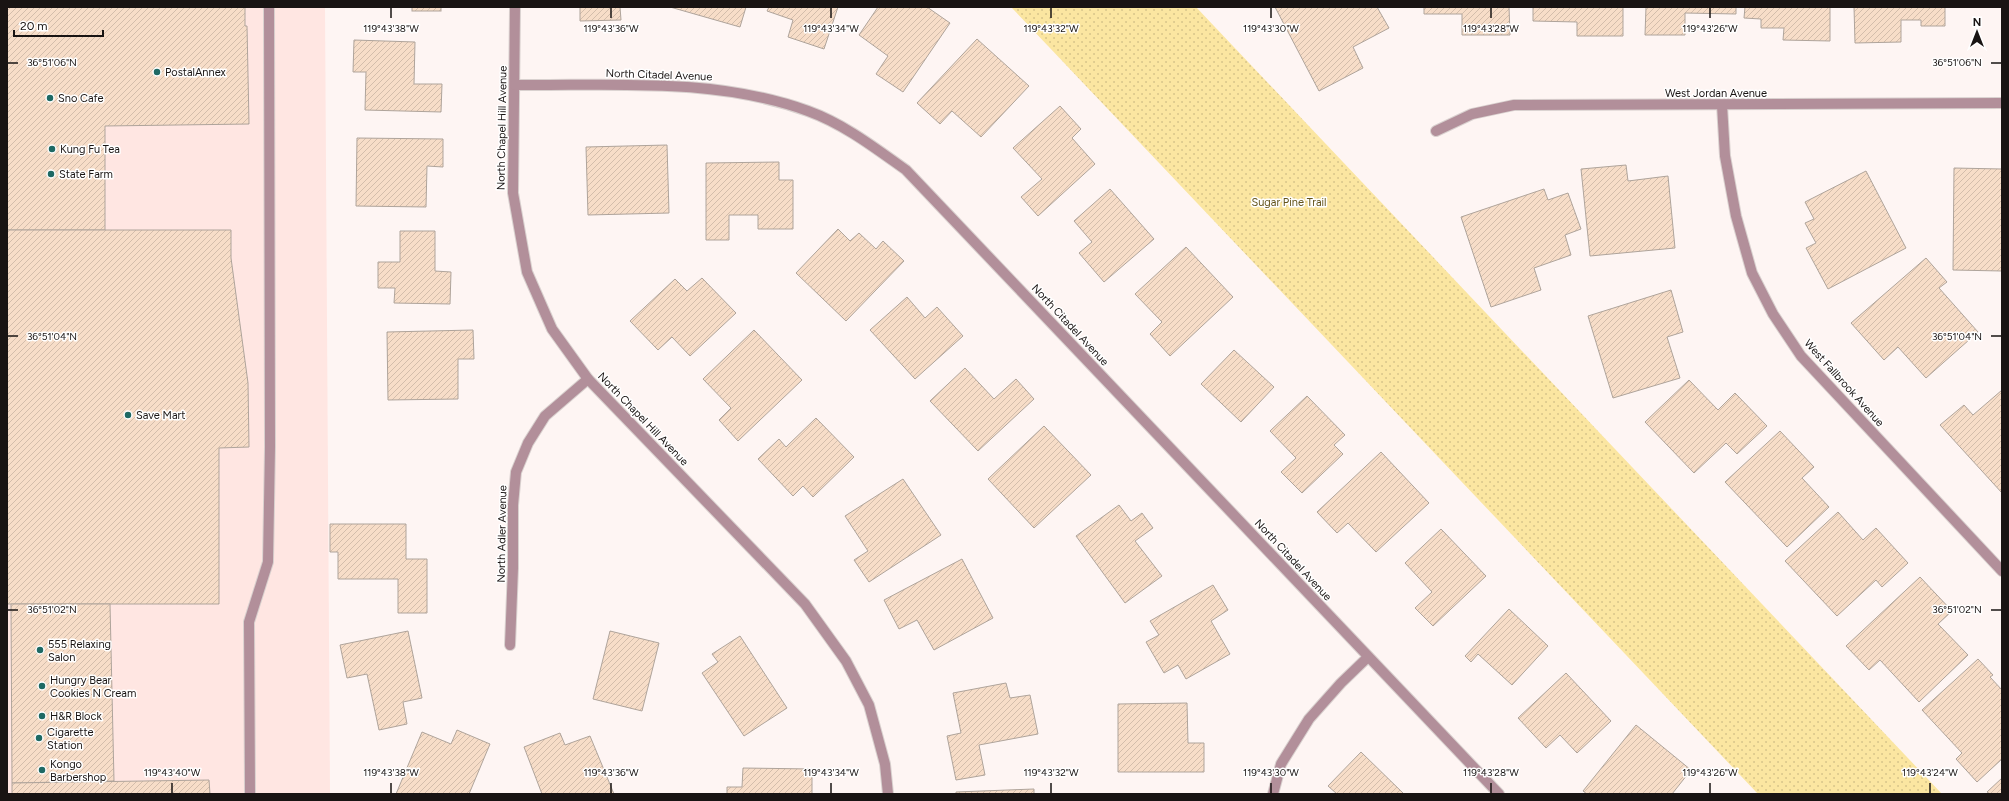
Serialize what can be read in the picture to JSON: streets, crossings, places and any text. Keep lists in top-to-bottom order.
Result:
{
  "streets": {
    "street": [
      "North Citadel Avenue",
      "West Jordan Avenue",
      "North Chapel Hill Avenue",
      "West Fallbrook Avenue",
      "North Adler Avenue"
    ]
  },
  "crossings": [
    ["North Citadel Avenue", "North Chapel Hill Avenue"],
    ["West Jordan Avenue", "West Fallbrook Avenue"],
    ["North Chapel Hill Avenue", "North Adler Avenue"]
  ],
  "parks": ["Sugar Pine Trail"],
  "places": [
    "PostalAnnex",
    "Sno Cafe",
    "Kung Fu Tea",
    "State Farm",
    "Save Mart",
    "555 Relaxing Salon",
    "Hungry Bear Cookies N Cream",
    "H&R Block",
    "Cigarette Station",
    "Kongo Barbershop"
  ],
  "scale_bar": "20 m",
  "north": "top",
  "coordinates": [
    "119°43'38\"W",
    "119°43'36\"W",
    "119°43'34\"W",
    "119°43'32\"W",
    "119°43'30\"W",
    "119°43'28\"W",
    "119°43'26\"W",
    "36°51'06\"N",
    "36°51'04\"N",
    "36°51'02\"N",
    "119°43'40\"W",
    "119°43'24\"W"
  ]
}
